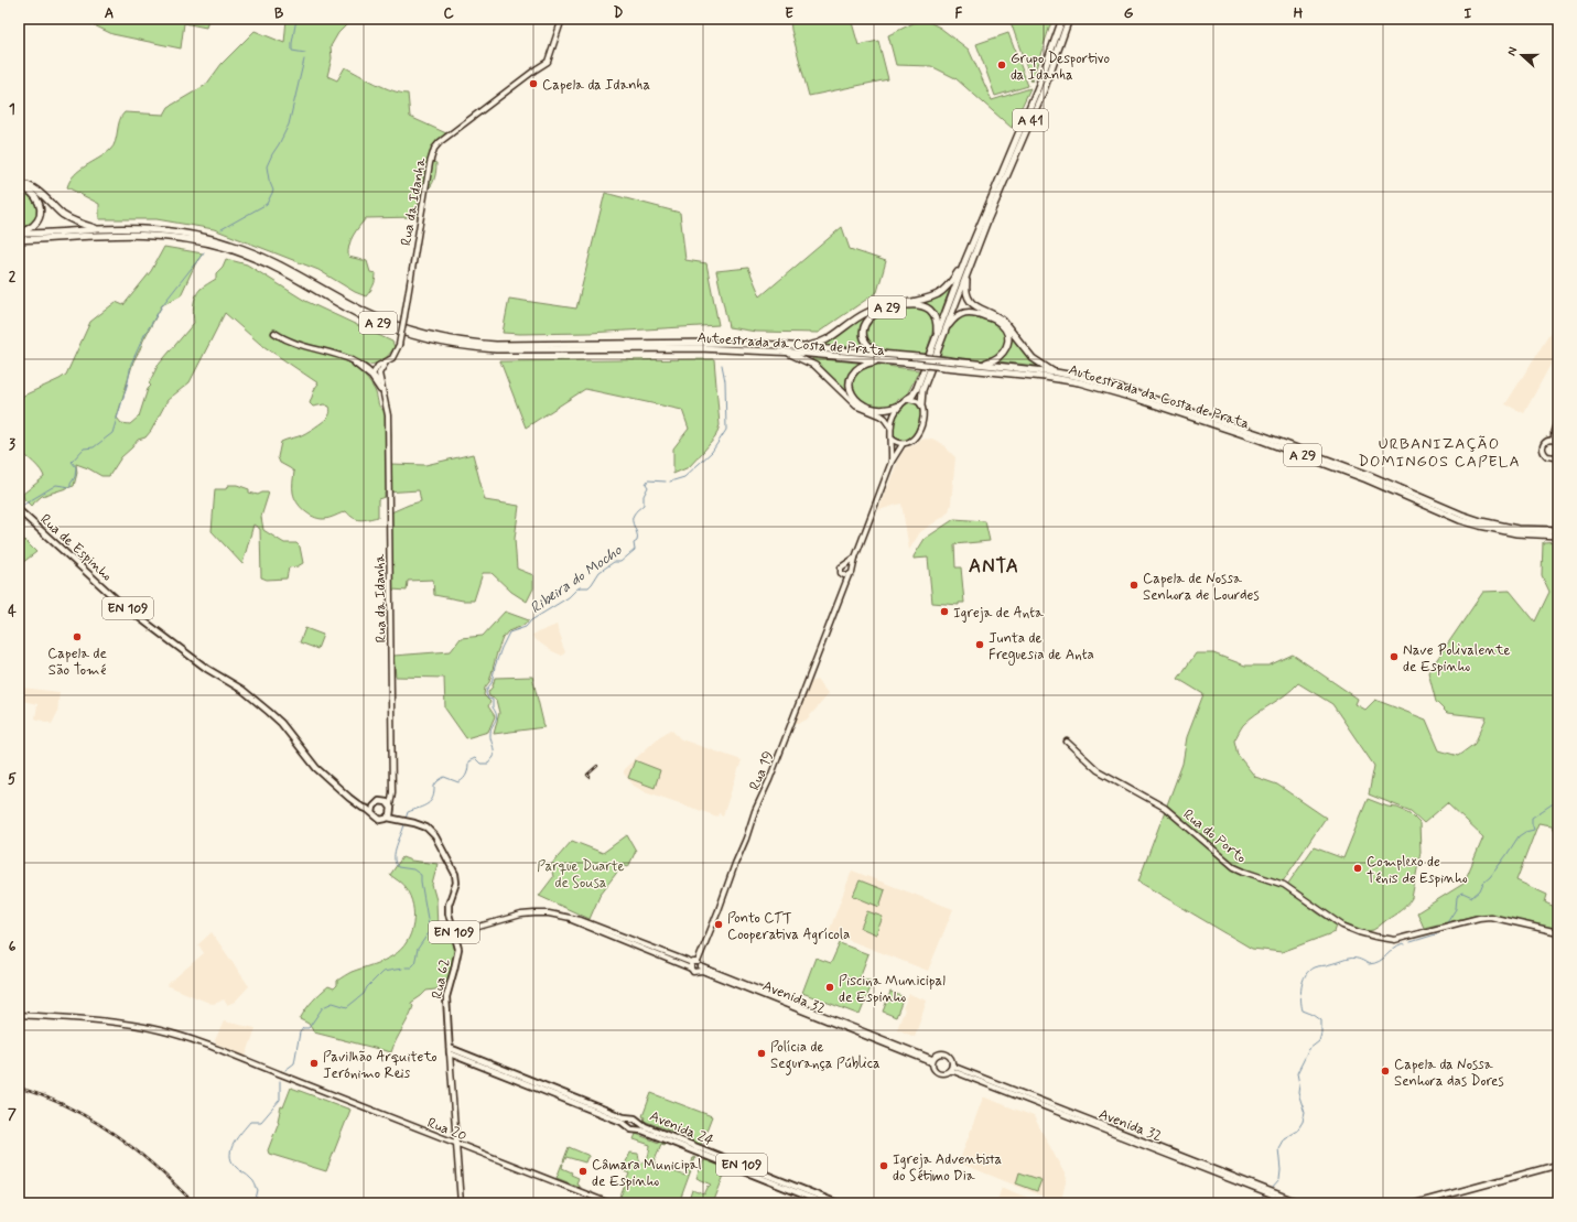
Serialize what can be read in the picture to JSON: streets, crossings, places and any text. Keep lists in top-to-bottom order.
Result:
{
  "streets": {
    "highway": ["A 41", "A 29", "Autoestrada da Costa de Prata"],
    "main road": [
      "Rua da Idanha",
      "Rua de Espinho",
      "EN 109",
      "Rua 19",
      "Rua do Porto",
      "Rua 62",
      "Avenida 32",
      "Avenida 24",
      "Rua 20"
    ]
  },
  "crossings": [
    ["A 41", "A 29"],
    ["Rua da Idanha", "EN 109"],
    ["Rua da Idanha", "Rua 62"],
    ["A 29", "Autoestrada da Costa de Prata"],
    ["Rua de Espinho", "EN 109"],
    ["EN 109", "Rua 62"],
    ["Rua 19", "Avenida 32"],
    ["Rua 62", "Avenida 32"],
    ["Rua 62", "Avenida 24"],
    ["Rua 62", "Rua 20"]
  ],
  "districts": ["URBANIZAÇÃO DOMINGOS CAPELA", "ANTA"],
  "water": ["Ribeira do Mocho"],
  "parks": ["Parque Duarte de Sousa"],
  "places": [
    "Grupo Desportivo da Idanha",
    "Capela da Idanha",
    "Capela de Nossa Senhora de Lourdes",
    "Igreja de Anta",
    "Capela de São Tomé",
    "Junta de Freguesia de Anta",
    "Nave Polivalente de Espinho",
    "Complexo de Ténis de Espinho",
    "Ponto CTT Cooperativa Agrícola",
    "Piscina Municipal de Espinho",
    "Polícia de Segurança Pública",
    "Pavilhão Arquiteto Jerónimo Reis",
    "Capela da Nossa Senhora das Dores",
    "Igreja Adventista do Sétimo Dia",
    "Câmara Municipal de Espinho"
  ],
  "north": "left",
  "grid": {
    "columns": [
      "A",
      "B",
      "C",
      "D",
      "E",
      "F",
      "G",
      "H",
      "I"
    ],
    "rows": [
      "1",
      "2",
      "3",
      "4",
      "5",
      "6",
      "7"
    ]
  }
}
